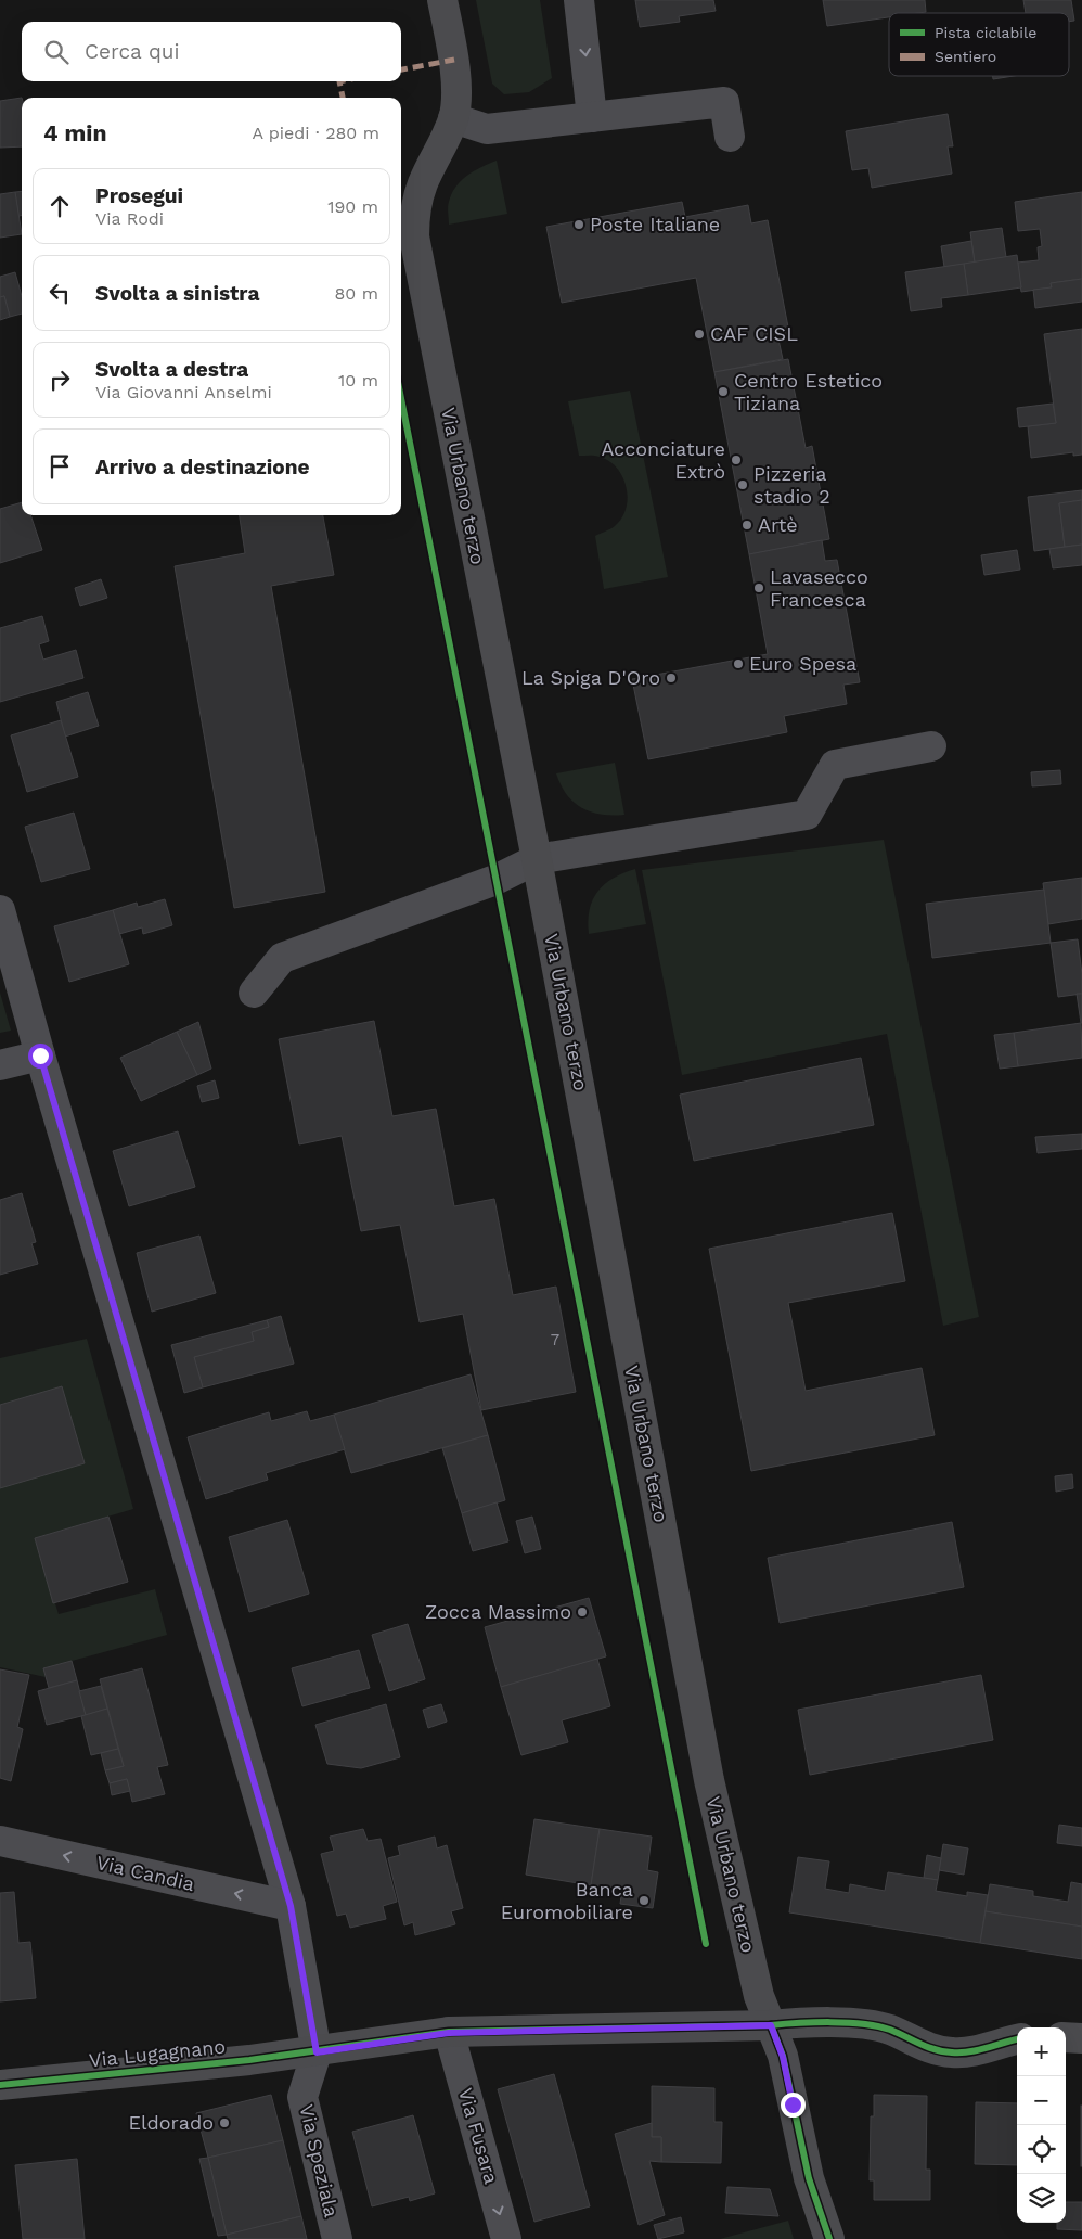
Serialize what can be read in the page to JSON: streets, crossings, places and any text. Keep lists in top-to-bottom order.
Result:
{
  "streets": {
    "street": [
      "Via Urbano terzo",
      "Via Candia",
      "Via Lugagnano",
      "Via Fusara",
      "Via Speziala"
    ]
  },
  "crossings": [
    ["Via Urbano terzo", "Via Lugagnano"],
    ["Via Lugagnano", "Via Fusara"],
    ["Via Lugagnano", "Via Speziala"]
  ],
  "one_way": ["Via Candia", "Via Fusara"],
  "places": [
    "Poste Italiane",
    "CAF CISL",
    "Centro Estetico Tiziana",
    "Acconciature Extrò",
    "Pizzeria stadio 2",
    "Artè",
    "Lavasecco Francesca",
    "Euro Spesa",
    "La Spiga D'Oro",
    "Zocca Massimo",
    "Banca Euromobiliare",
    "Eldorado"
  ],
  "house_numbers": ["7"],
  "legend": ["Pista ciclabile", "Sentiero"],
  "page": {
    "search": "Cerca qui",
    "heading": ["4 min", "A piedi · 280 m"],
    "list": [
      ["Prosegui", "Via Rodi", "190 m"],
      ["Svolta a sinistra", "80 m"],
      ["Svolta a destra", "Via Giovanni Anselmi", "10 m"],
      "Arrivo a destinazione"
    ],
    "map_buttons": ["+", "−"]
  }
}
